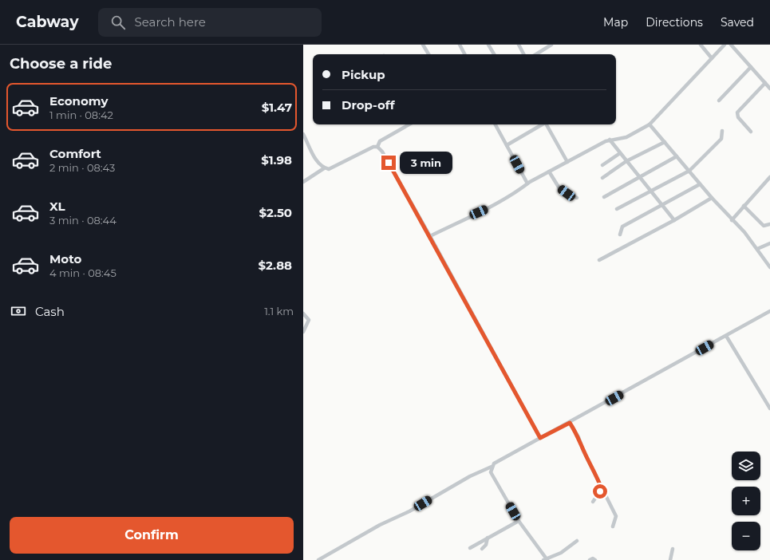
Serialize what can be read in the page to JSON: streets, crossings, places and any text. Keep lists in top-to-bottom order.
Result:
{
  "page": {
    "header": "Cabway",
    "search": "Search here",
    "nav": ["Map", "Directions", "Saved"],
    "heading": "Choose a ride",
    "banner": ["Pickup", "Drop-off"],
    "list": [
      {
        "name": "Economy",
        "note": "1 min · 08:42",
        "value": "$1.47"
      },
      {
        "name": "Comfort",
        "note": "2 min · 08:43",
        "value": "$1.98"
      },
      {
        "name": "XL",
        "note": "3 min · 08:44",
        "value": "$2.50"
      },
      {
        "name": "Moto",
        "note": "4 min · 08:45",
        "value": "$2.88"
      }
    ],
    "bubble": "3 min",
    "pay": ["Cash", "1.1 km"],
    "map_buttons": ["+", "−"],
    "buttons": "Confirm"
  }
}
